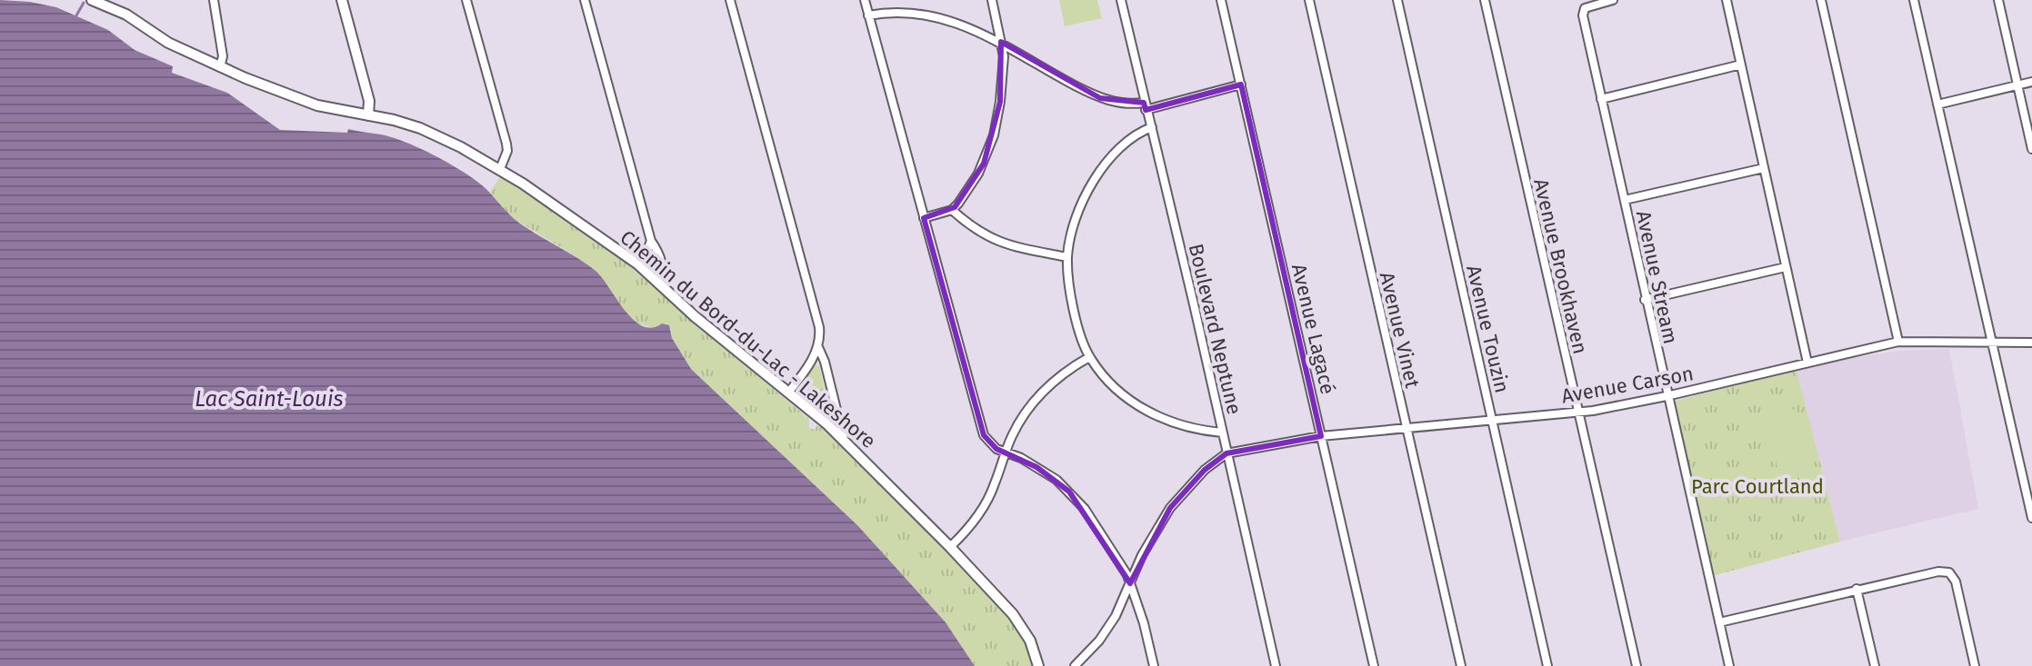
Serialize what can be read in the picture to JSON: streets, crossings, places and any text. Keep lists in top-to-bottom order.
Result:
{
  "streets": {
    "street": [
      "Avenue Brookhaven",
      "Avenue Stream",
      "Boulevard Neptune",
      "Avenue Lagacé",
      "Avenue Touzin",
      "Avenue Vinet",
      "Chemin du Bord-du-Lac - Lakeshore",
      "Avenue Carson"
    ]
  },
  "crossings": [
    ["Avenue Brookhaven", "Avenue Carson"],
    ["Avenue Stream", "Avenue Carson"],
    ["Boulevard Neptune", "Avenue Carson"],
    ["Avenue Lagacé", "Avenue Carson"],
    ["Avenue Touzin", "Avenue Carson"],
    ["Avenue Vinet", "Avenue Carson"]
  ],
  "water": ["Lac Saint-Louis"],
  "parks": ["Parc Courtland"]
}
